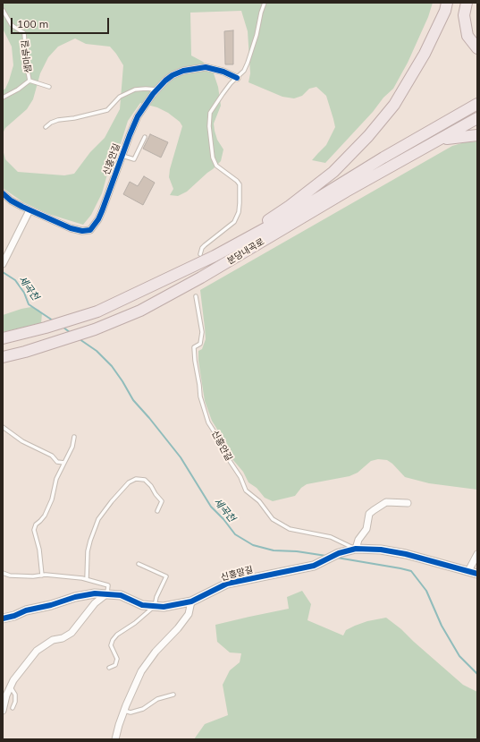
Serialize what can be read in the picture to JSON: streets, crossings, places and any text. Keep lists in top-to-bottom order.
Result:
{
  "streets": {
    "highway": ["분당내곡로"],
    "street": ["신흥안길", "신흥말길"],
    "lane": ["샘마루길"]
  },
  "crossings": [
    ["신흥안길", "신흥말길"]
  ],
  "water": ["세곡천"],
  "scale_bar": "100 m"
}
